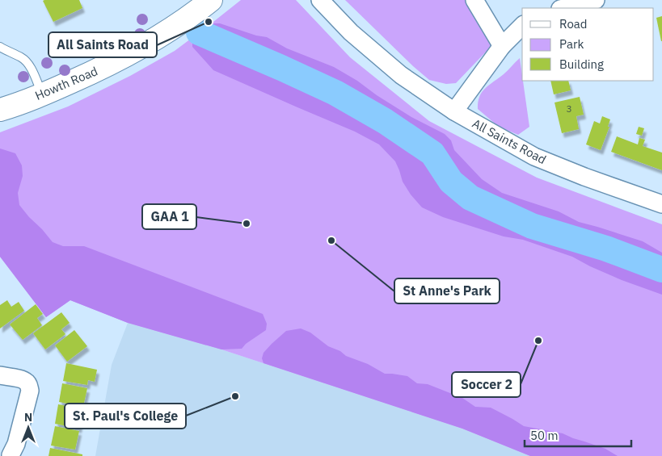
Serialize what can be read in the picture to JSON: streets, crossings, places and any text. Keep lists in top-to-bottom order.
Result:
{
  "streets": {
    "main road": ["Howth Road"],
    "street": ["All Saints Road"]
  },
  "places": [
    "All Saints Road",
    "GAA 1",
    "St Anne's Park",
    "Soccer 2",
    "St. Paul's College"
  ],
  "house_numbers": ["3"],
  "legend": ["Road", "Park", "Building"],
  "scale_bar": "50 m",
  "north": "top"
}
